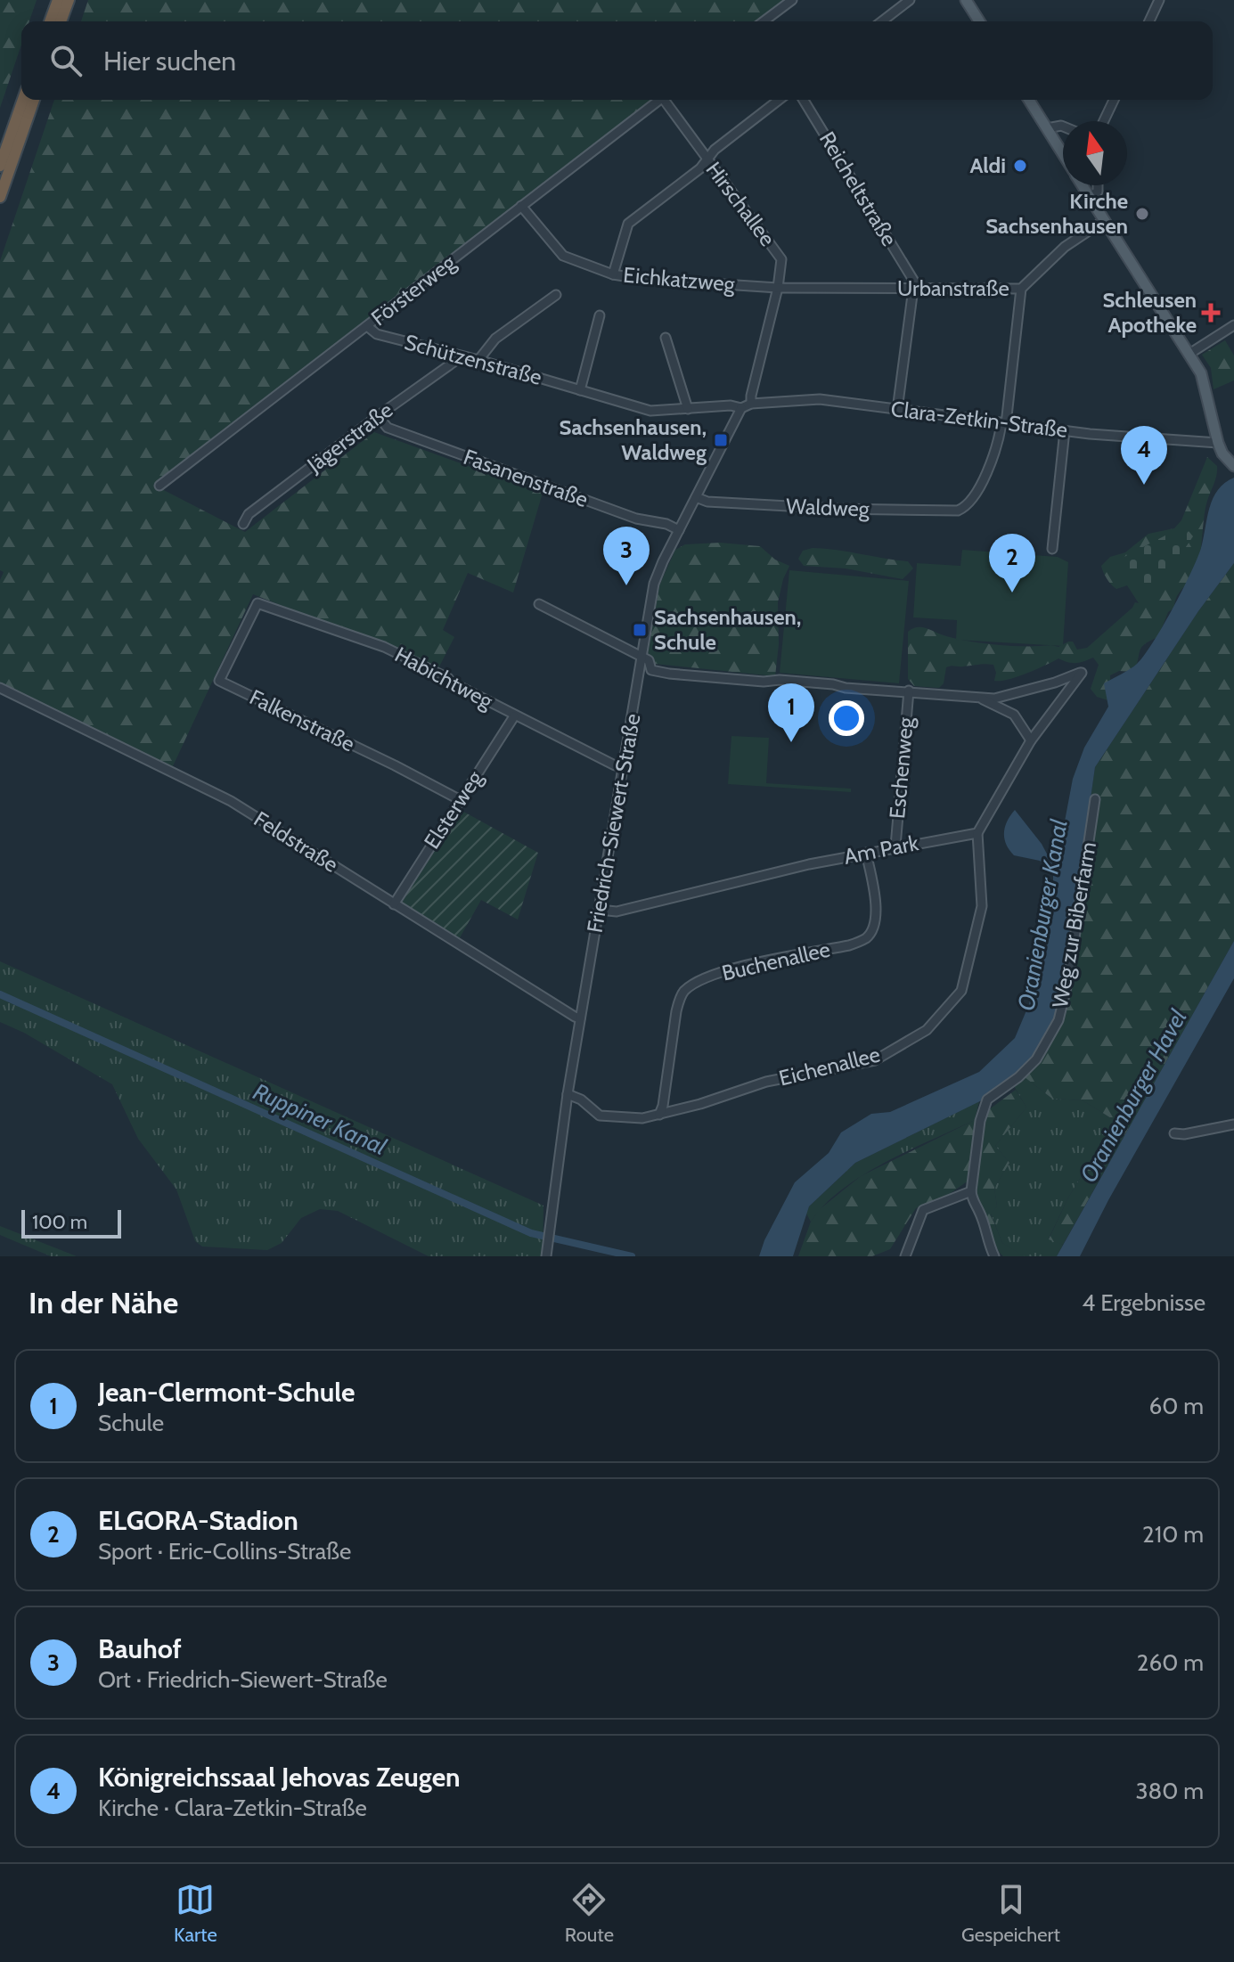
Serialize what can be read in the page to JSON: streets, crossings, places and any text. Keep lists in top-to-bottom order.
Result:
{
  "streets": {
    "street": [
      "Reicheltstraße",
      "Hirschallee",
      "Eichkatzweg",
      "Urbanstraße",
      "Försterweg",
      "Schützenstraße",
      "Clara-Zetkin-Straße",
      "Jägerstraße",
      "Fasanenstraße",
      "Waldweg",
      "Habichtweg",
      "Falkenstraße",
      "Eschenweg",
      "Elsterweg",
      "Friedrich-Siewert-Straße",
      "Feldstraße",
      "Am Park",
      "Weg zur Biberfarm",
      "Buchenallee",
      "Eichenallee"
    ]
  },
  "crossings": [
    ["Reicheltstraße", "Urbanstraße"],
    ["Hirschallee", "Eichkatzweg"],
    ["Hirschallee", "Urbanstraße"],
    ["Hirschallee", "Clara-Zetkin-Straße"],
    ["Eichkatzweg", "Urbanstraße"],
    ["Eichkatzweg", "Försterweg"],
    ["Försterweg", "Schützenstraße"],
    ["Schützenstraße", "Clara-Zetkin-Straße"],
    ["Schützenstraße", "Jägerstraße"],
    ["Schützenstraße", "Friedrich-Siewert-Straße"],
    ["Clara-Zetkin-Straße", "Waldweg"],
    ["Clara-Zetkin-Straße", "Friedrich-Siewert-Straße"],
    ["Jägerstraße", "Fasanenstraße"],
    ["Fasanenstraße", "Friedrich-Siewert-Straße"],
    ["Waldweg", "Friedrich-Siewert-Straße"],
    ["Habichtweg", "Falkenstraße"],
    ["Habichtweg", "Elsterweg"],
    ["Habichtweg", "Friedrich-Siewert-Straße"],
    ["Falkenstraße", "Elsterweg"],
    ["Eschenweg", "Am Park"],
    ["Elsterweg", "Feldstraße"],
    ["Friedrich-Siewert-Straße", "Feldstraße"],
    ["Friedrich-Siewert-Straße", "Am Park"],
    ["Friedrich-Siewert-Straße", "Eichenallee"],
    ["Am Park", "Buchenallee"],
    ["Am Park", "Eichenallee"],
    ["Buchenallee", "Eichenallee"]
  ],
  "water": ["Oranienburger Kanal", "Oranienburger Havel", "Ruppiner Kanal"],
  "places": {
    "other": ["Aldi", "Kirche Sachsenhausen"],
    "health": ["Schleusen Apotheke"],
    "transit": ["Sachsenhausen, Waldweg", "Sachsenhausen, Schule"]
  },
  "scale_bar": "100 m",
  "north": "top",
  "page": {
    "search": "Hier suchen",
    "pins": [
      "4",
      "3",
      "2",
      "1"
    ],
    "scale": "100 m",
    "heading": ["In der Nähe", "4 Ergebnisse"],
    "list": [
      {
        "mark": "1",
        "name": "Jean-Clermont-Schule",
        "note": "Schule",
        "value": "60 m"
      },
      {
        "mark": "2",
        "name": "ELGORA-Stadion",
        "note": "Sport · Eric-Collins-Straße",
        "value": "210 m"
      },
      {
        "mark": "3",
        "name": "Bauhof",
        "note": "Ort · Friedrich-Siewert-Straße",
        "value": "260 m"
      },
      {
        "mark": "4",
        "name": "Königreichssaal Jehovas Zeugen",
        "note": "Kirche · Clara-Zetkin-Straße",
        "value": "380 m"
      }
    ],
    "nav": ["Karte", "Route", "Gespeichert"]
  }
}
